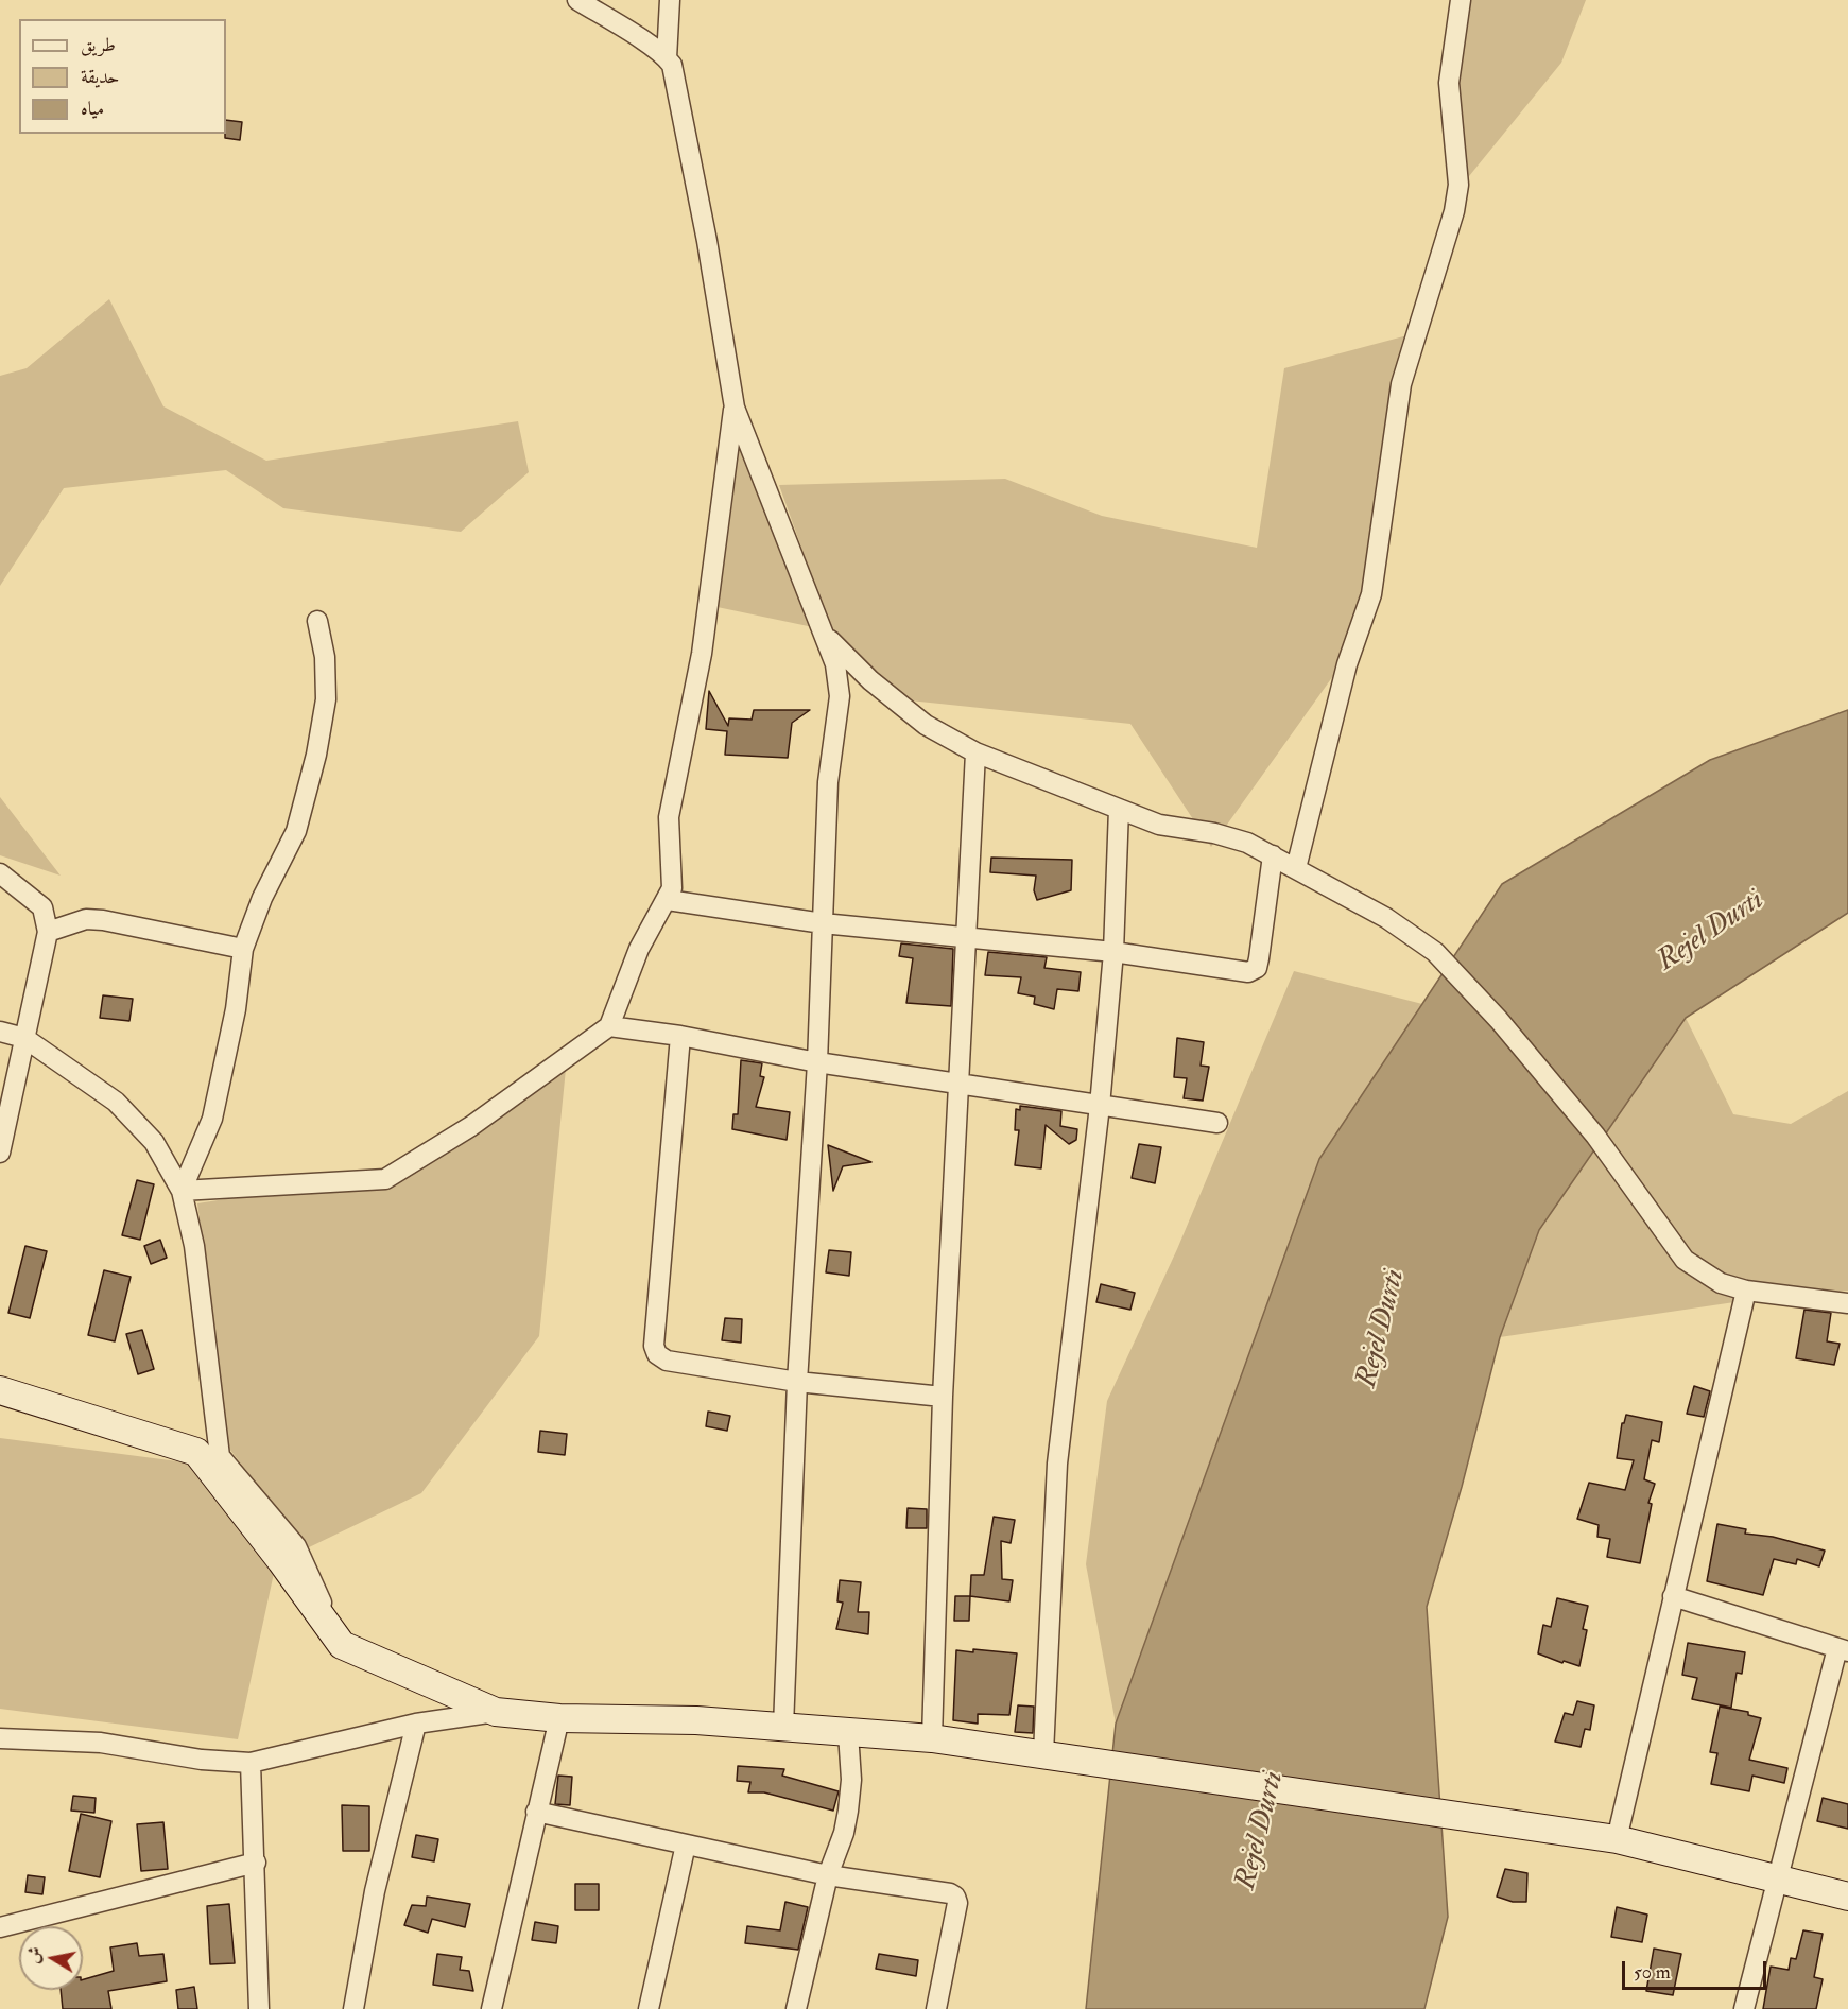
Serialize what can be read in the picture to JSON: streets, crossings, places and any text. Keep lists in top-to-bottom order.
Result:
{
  "water": ["Rejel Durti"],
  "legend": ["طريق", "حديقة", "مياه"],
  "scale_bar": "50 m",
  "north": "left"
}
